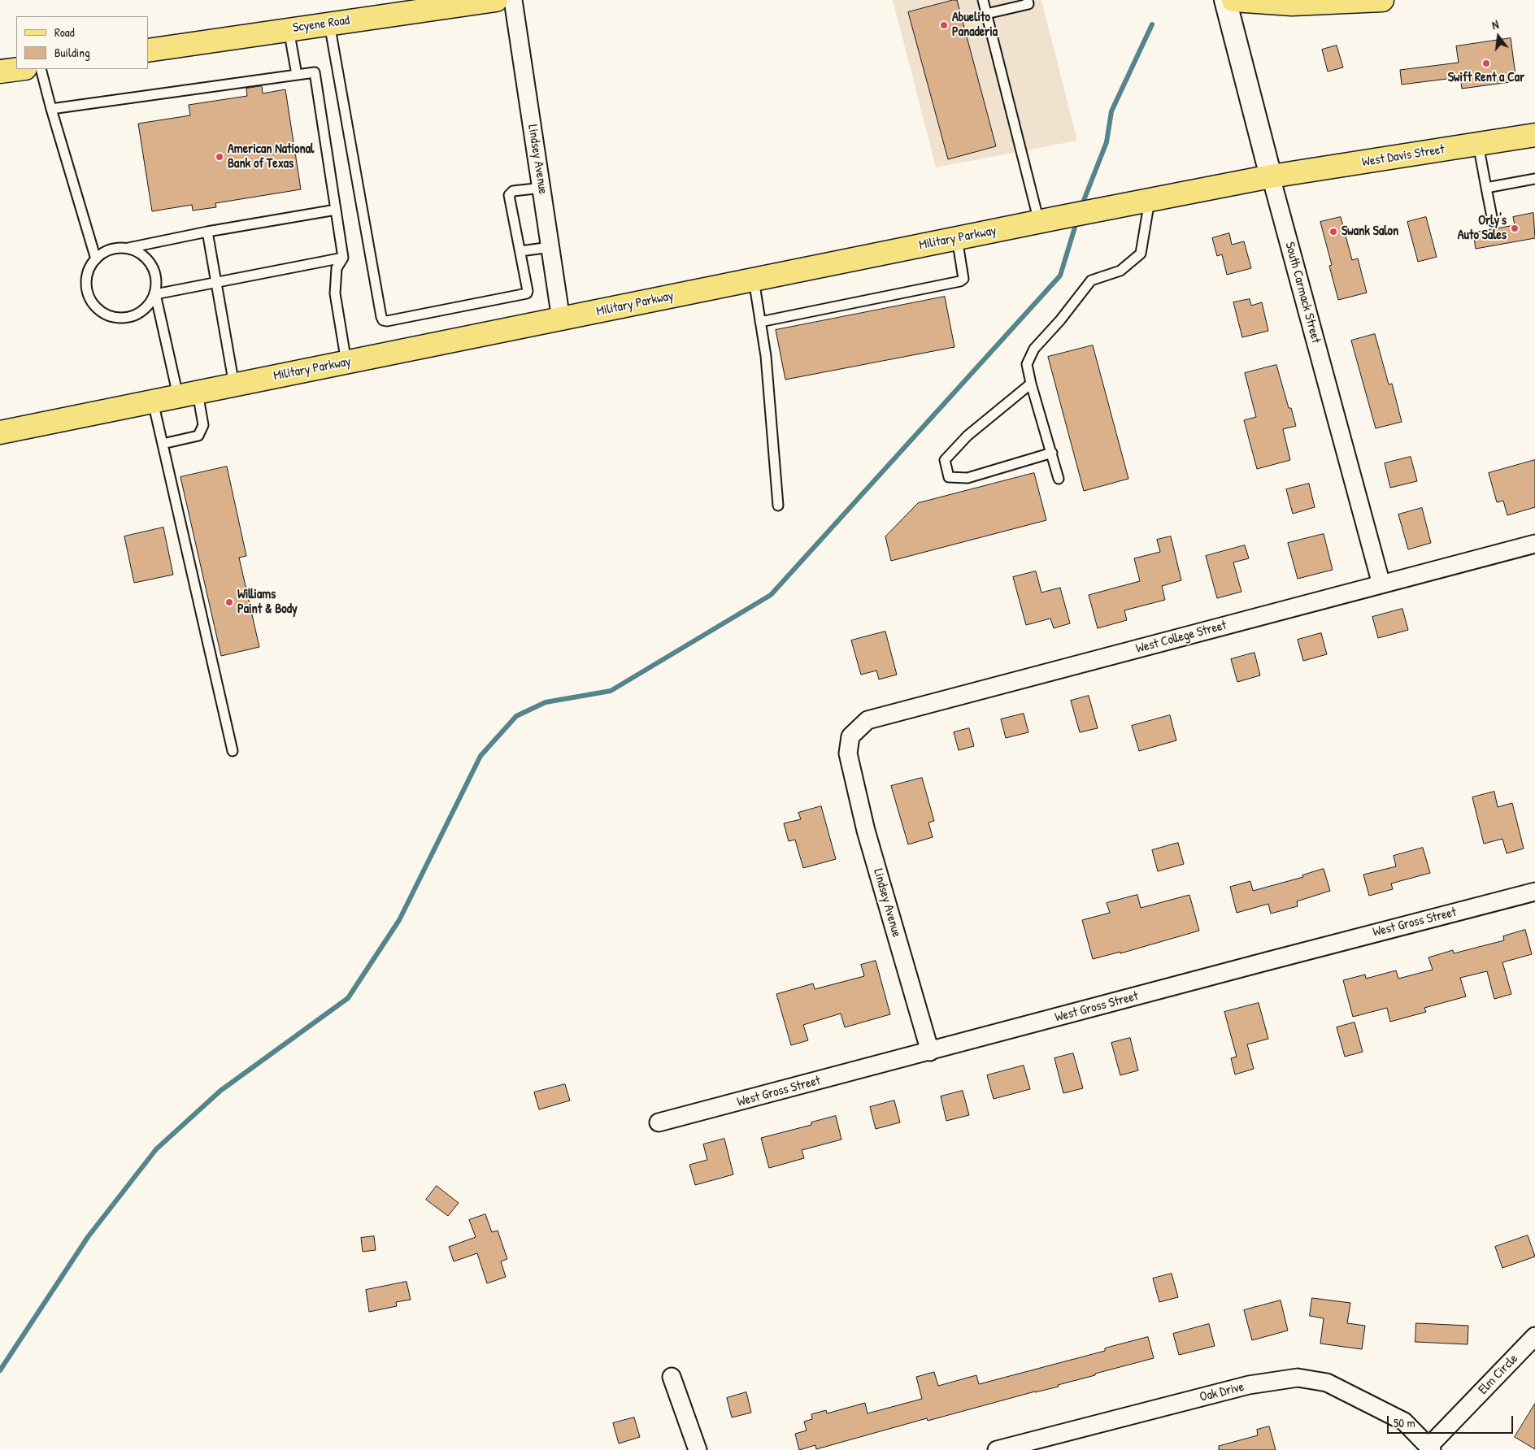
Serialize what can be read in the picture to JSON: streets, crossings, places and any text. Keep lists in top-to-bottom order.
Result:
{
  "streets": {
    "main road": ["Scyene Road", "West Davis Street", "Military Parkway"],
    "street": [
      "Lindsey Avenue",
      "South Carmack Street",
      "West College Street",
      "West Gross Street",
      "Elm Circle",
      "Oak Drive"
    ]
  },
  "crossings": [
    ["West Davis Street", "Military Parkway"],
    ["West Davis Street", "South Carmack Street"],
    ["Lindsey Avenue", "Military Parkway"],
    ["Lindsey Avenue", "West College Street"],
    ["Lindsey Avenue", "West Gross Street"],
    ["Military Parkway", "South Carmack Street"],
    ["South Carmack Street", "West College Street"],
    ["Elm Circle", "Oak Drive"]
  ],
  "places": [
    "Abuelito Panaderia",
    "Swift Rent a Car",
    "American National Bank of Texas",
    "Orly's Auto Sales",
    "Swank Salon",
    "Williams Paint & Body"
  ],
  "legend": ["Road", "Building"],
  "scale_bar": "50 m",
  "north": "top"
}
